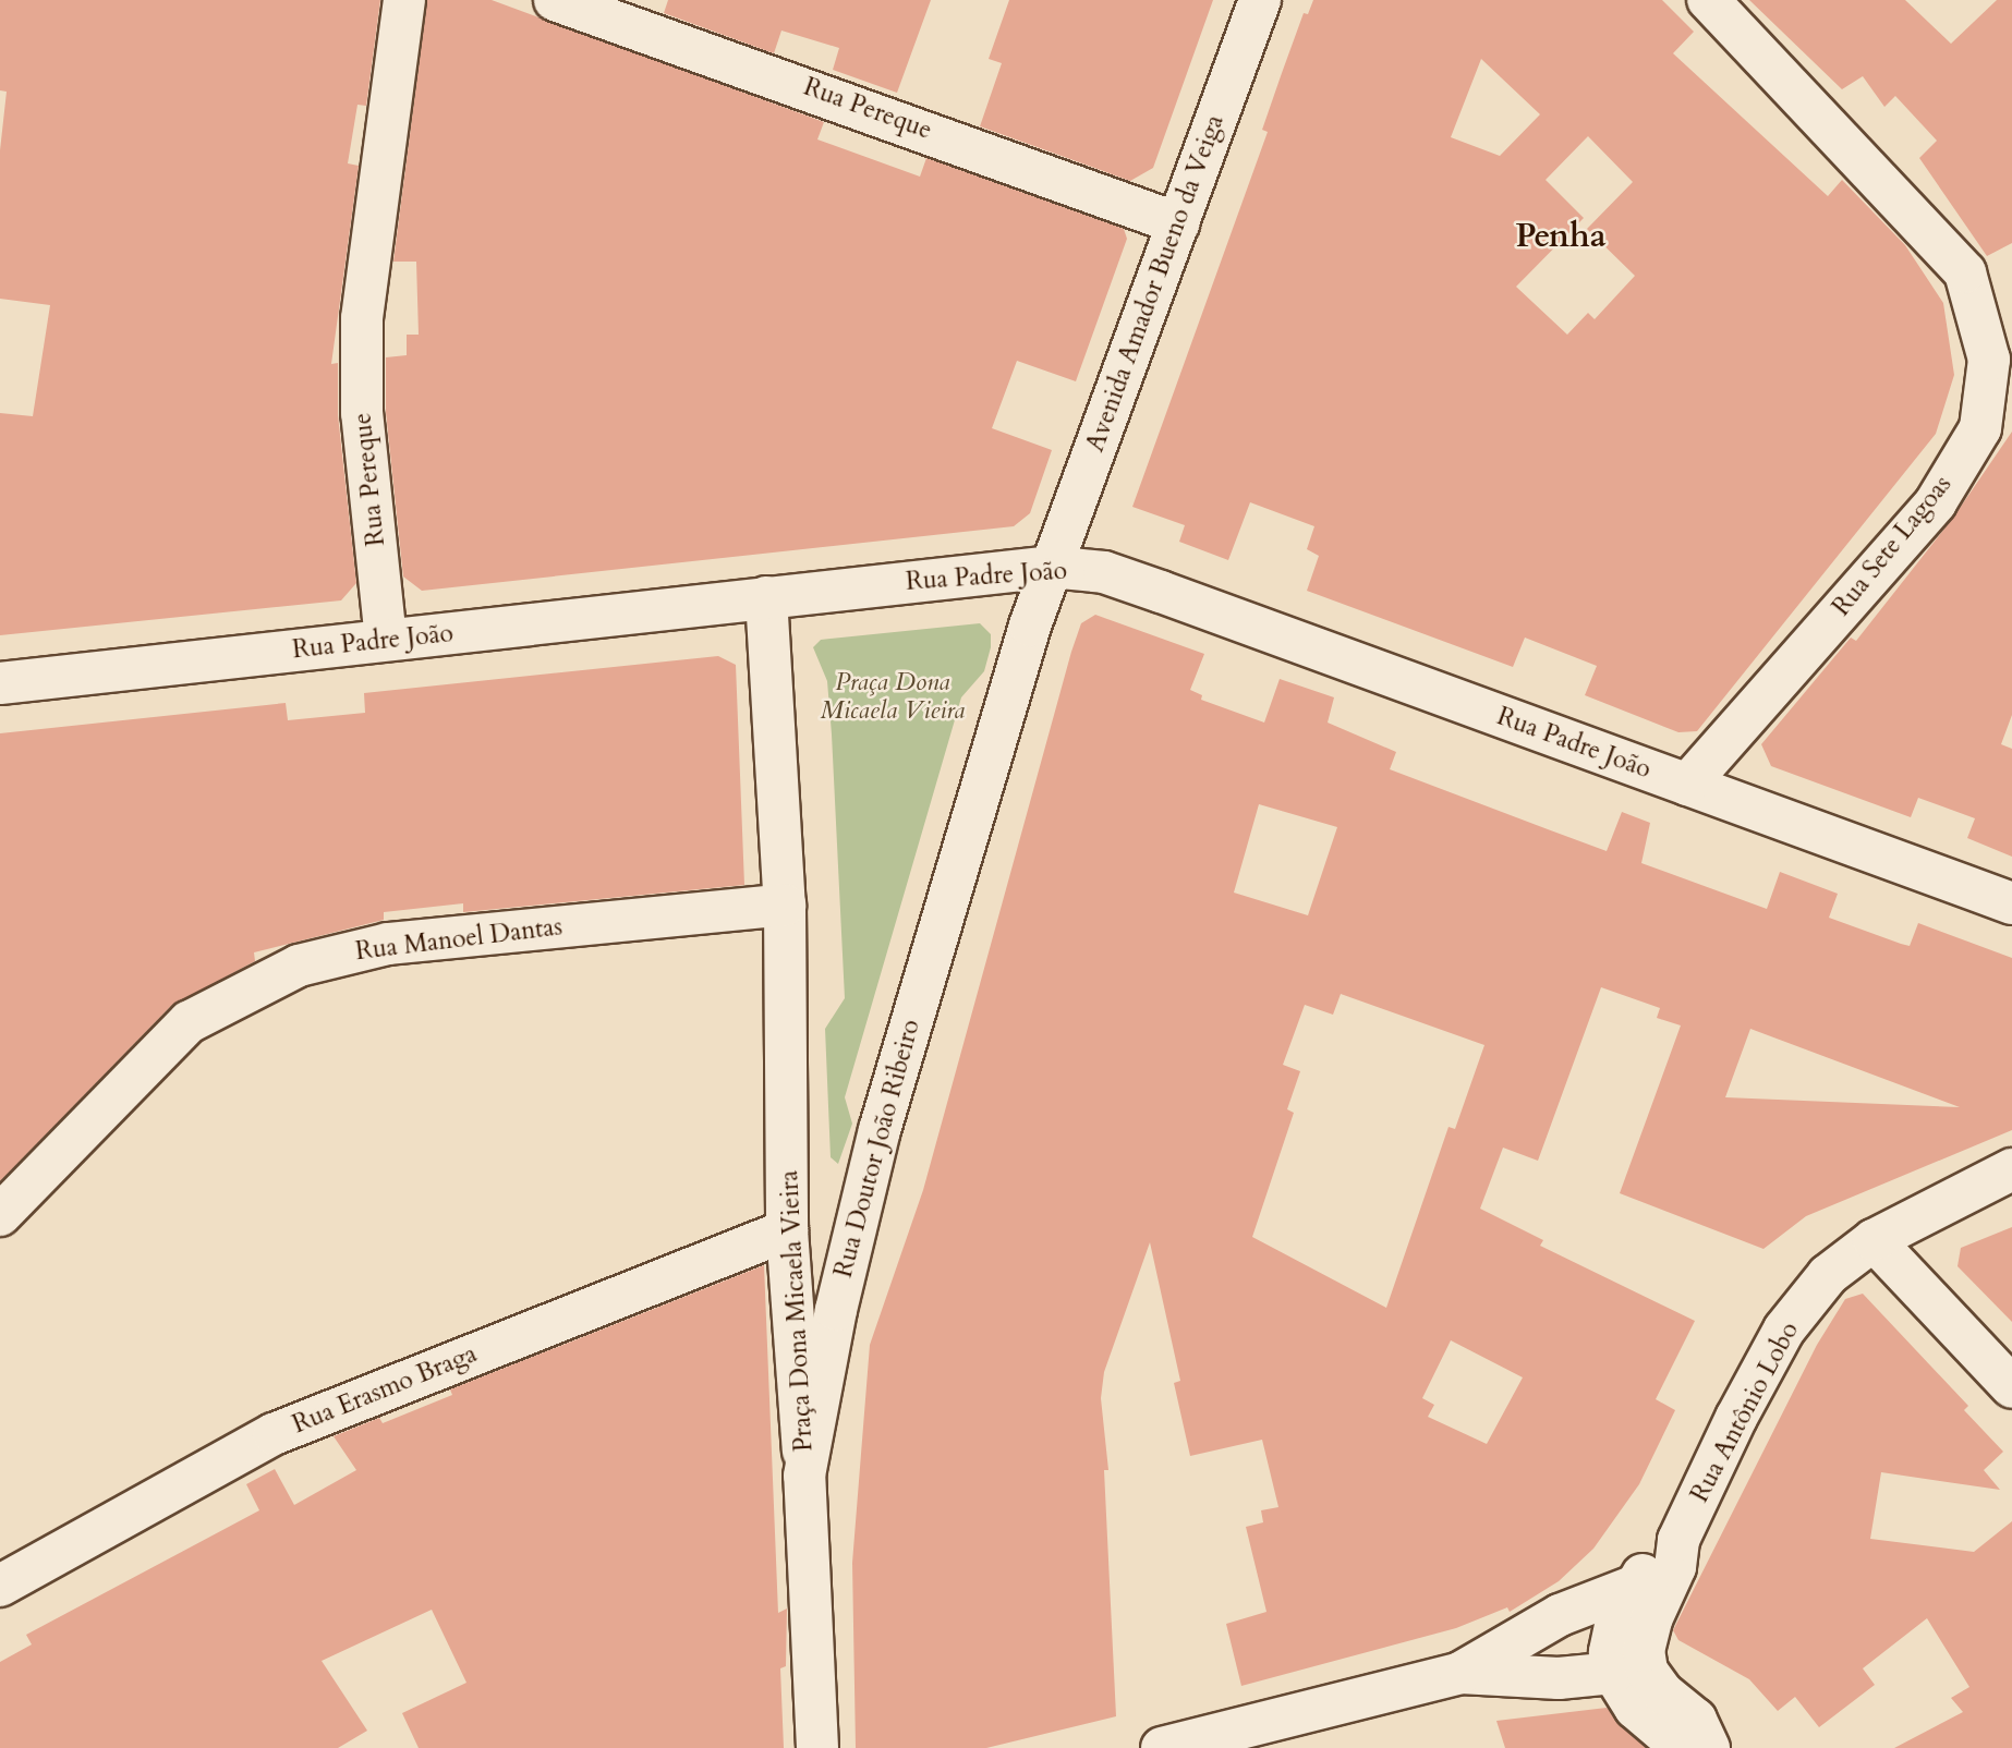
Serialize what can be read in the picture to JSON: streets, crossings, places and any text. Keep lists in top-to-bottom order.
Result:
{
  "streets": {
    "street": [
      "Rua Pereque",
      "Avenida Amador Bueno da Veiga",
      "Rua Sete Lagoas",
      "Rua Padre João",
      "Rua Manoel Dantas",
      "Rua Doutor João Ribeiro",
      "Praça Dona Micaela Vieira",
      "Rua Erasmo Braga",
      "Rua Antônio Lobo"
    ]
  },
  "crossings": [
    ["Rua Pereque", "Avenida Amador Bueno da Veiga"],
    ["Rua Pereque", "Rua Padre João"],
    ["Avenida Amador Bueno da Veiga", "Rua Padre João"],
    ["Avenida Amador Bueno da Veiga", "Rua Doutor João Ribeiro"],
    ["Rua Sete Lagoas", "Rua Padre João"],
    ["Rua Padre João", "Rua Doutor João Ribeiro"],
    ["Rua Padre João", "Praça Dona Micaela Vieira"],
    ["Rua Manoel Dantas", "Praça Dona Micaela Vieira"],
    ["Rua Doutor João Ribeiro", "Praça Dona Micaela Vieira"],
    ["Praça Dona Micaela Vieira", "Rua Erasmo Braga"]
  ],
  "districts": ["Penha"],
  "parks": ["Praça Dona Micaela Vieira"]
}
